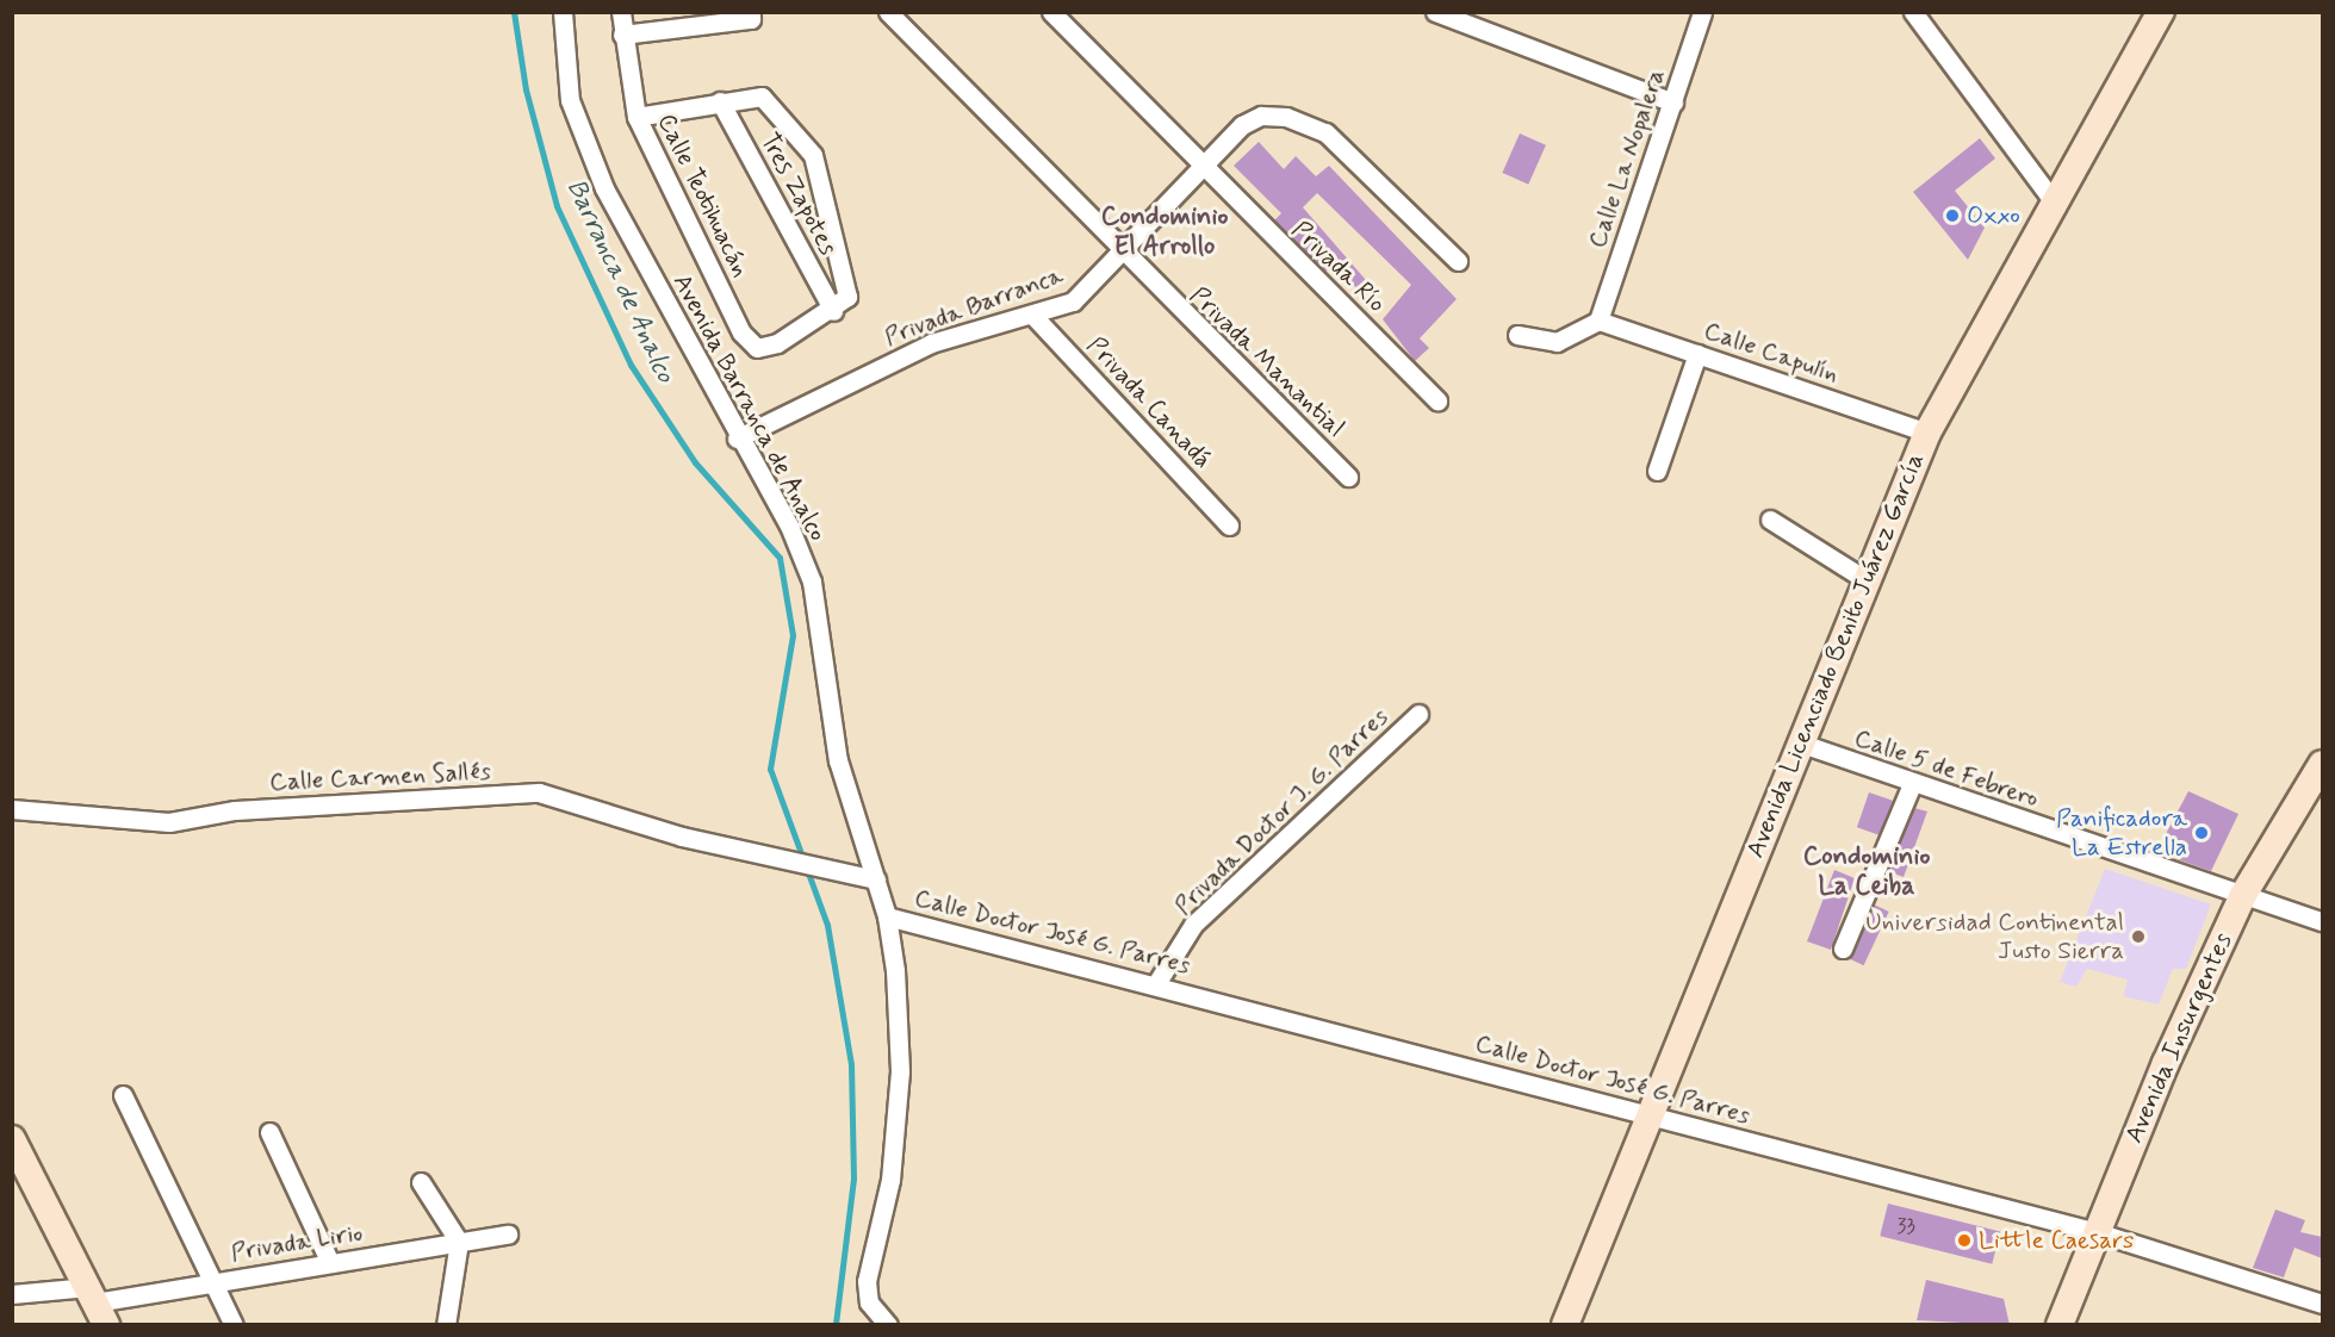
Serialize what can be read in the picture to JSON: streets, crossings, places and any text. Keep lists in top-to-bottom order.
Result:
{
  "streets": {
    "main road": ["Avenida Licenciado Benito Juárez García", "Avenida Insurgentes"],
    "street": [
      "Calle La Nopalera",
      "Tres Zapotes",
      "Calle Teotihuacán",
      "Privada Río",
      "Privada Barranca",
      "Calle Capulín",
      "Privada Manantial",
      "Privada Canadá",
      "Avenida Barranca de Analco",
      "Calle 5 de Febrero",
      "Calle Carmen Sallés",
      "Privada Doctor J. G. Parres",
      "Calle Doctor José G. Parres",
      "Privada Lirio"
    ]
  },
  "crossings": [
    ["Calle La Nopalera", "Calle Capulín"],
    ["Tres Zapotes", "Calle Teotihuacán"],
    ["Privada Río", "Privada Barranca"],
    ["Privada Barranca", "Privada Manantial"],
    ["Privada Barranca", "Privada Canadá"],
    ["Privada Barranca", "Avenida Barranca de Analco"],
    ["Calle Capulín", "Avenida Licenciado Benito Juárez García"],
    ["Avenida Barranca de Analco", "Calle Carmen Sallés"],
    ["Avenida Barranca de Analco", "Calle Doctor José G. Parres"],
    ["Avenida Licenciado Benito Juárez García", "Calle 5 de Febrero"],
    ["Avenida Licenciado Benito Juárez García", "Calle Doctor José G. Parres"],
    ["Calle 5 de Febrero", "Avenida Insurgentes"],
    ["Privada Doctor J. G. Parres", "Calle Doctor José G. Parres"],
    ["Calle Doctor José G. Parres", "Avenida Insurgentes"]
  ],
  "districts": ["Condominio El Arrollo", "Condominio La Ceiba"],
  "water": ["Barranca de Analco"],
  "places": [
    "Oxxo",
    "Panificadora La Estrella",
    "Universidad Continental Justo Sierra",
    "Little Caesars"
  ],
  "house_numbers": ["33"]
}
